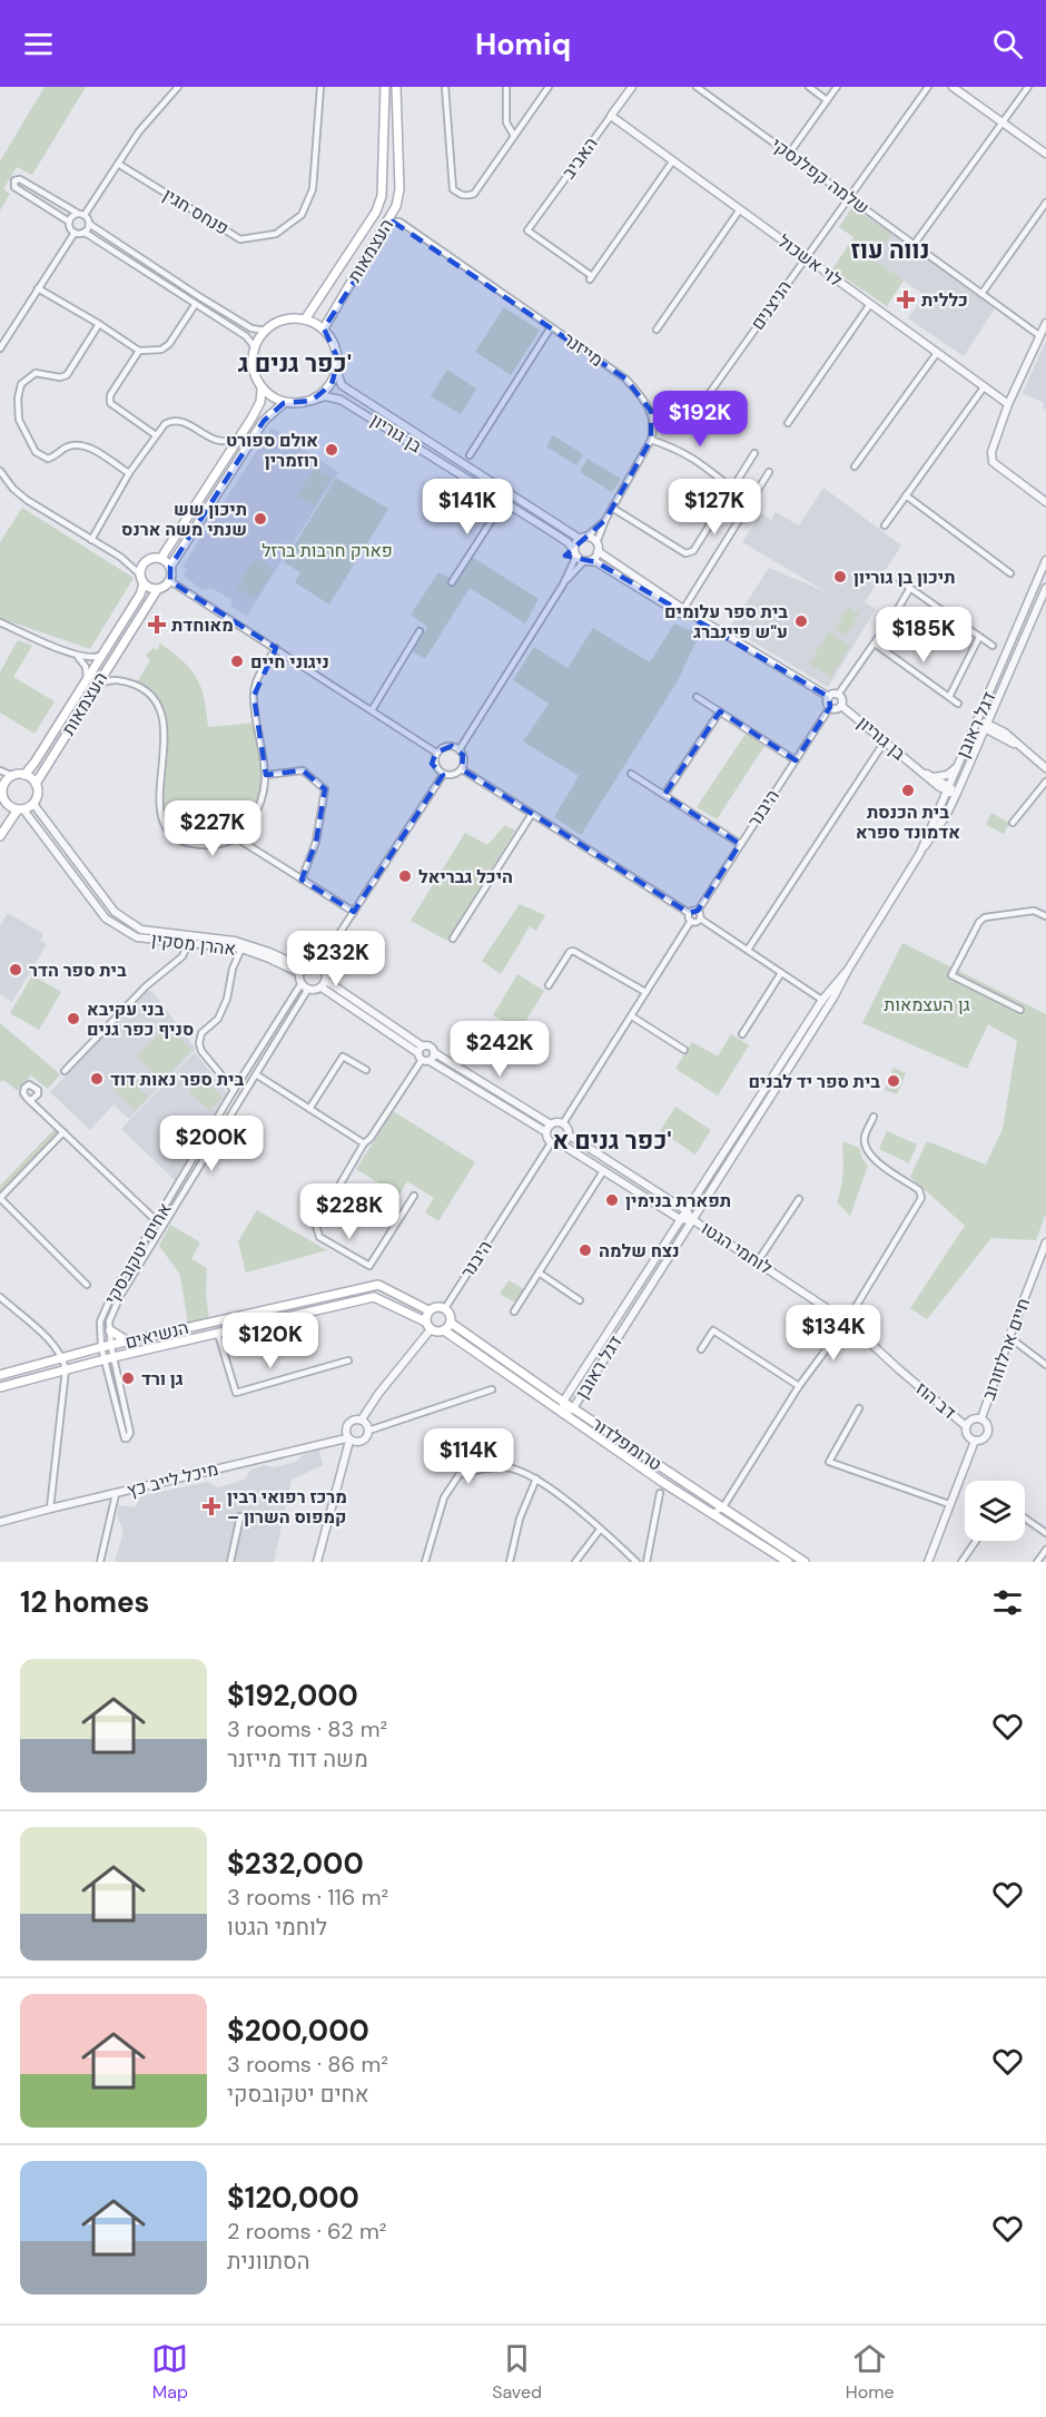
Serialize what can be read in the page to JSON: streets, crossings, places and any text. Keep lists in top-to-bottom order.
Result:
{
  "streets": {
    "main road": ["העצמאות", "הנשיאים", "טרומפלדור"],
    "street": [
      "האביב",
      "שלמה קפלנסקי",
      "פנחס חגין",
      "לוי אשכול",
      "הניצנים",
      "מייזנר",
      "בן גוריון",
      "דגל ראובן",
      "היבנר",
      "אהרן מסקין",
      "לוחמי הגטו",
      "אחים יטקובסקי",
      "חיים ארלוזורוב",
      "דב הוז",
      "מיכל לייב כץ"
    ]
  },
  "crossings": [
    ["האביב", "לוי אשכול"],
    ["שלמה קפלנסקי", "הניצנים"],
    ["העצמאות", "מייזנר"],
    ["העצמאות", "בן גוריון"],
    ["העצמאות", "אהרן מסקין"],
    ["לוי אשכול", "הניצנים"],
    ["בן גוריון", "דגל ראובן"],
    ["בן גוריון", "היבנר"],
    ["דגל ראובן", "לוחמי הגטו"],
    ["דגל ראובן", "טרומפלדור"],
    ["היבנר", "לוחמי הגטו"],
    ["היבנר", "הנשיאים"],
    ["היבנר", "טרומפלדור"],
    ["אהרן מסקין", "אחים יטקובסקי"],
    ["לוחמי הגטו", "דב הוז"],
    ["אחים יטקובסקי", "הנשיאים"],
    ["הנשיאים", "טרומפלדור"],
    ["חיים ארלוזורוב", "דב הוז"]
  ],
  "districts": ["נווה עוז", "כפר גנים ג'", "כפר גנים א'"],
  "parks": ["פארק חרבות ברזל", "גן העצמאות"],
  "places": {
    "health": ["כללית", "מאוחדת", "מרכז רפואי רבין – קמפוס השרון"],
    "other": [
      "אולם ספורט רוזמרין",
      "תיכון שש שנתי משה ארנס",
      "תיכון בן גוריון",
      "בית ספר עלומים ע\"ש פיינברג",
      "ניגוני חיים",
      "בית הכנסת אדמונד ספרא",
      "היכל גבריאל",
      "בית ספר הדר",
      "בני עקיבא סניף כפר גנים",
      "בית ספר נאות דוד",
      "בית ספר יד לבנים",
      "תפארת בנימין",
      "נצח שלמה",
      "גן ורד"
    ]
  },
  "page": {
    "header": "Homiq",
    "price": [
      "$192K",
      "$141K",
      "$127K",
      "$185K",
      "$227K",
      "$232K",
      "$242K",
      "$200K",
      "$228K",
      "$134K",
      "$120K",
      "$114K"
    ],
    "heading": "12 homes",
    "list": [
      {
        "name": "$192,000",
        "note": "3 rooms · 83 m² · משה דוד מייזנר"
      },
      {
        "name": "$232,000",
        "note": "3 rooms · 116 m² · לוחמי הגטו"
      },
      {
        "name": "$200,000",
        "note": "3 rooms · 86 m² · אחים יטקובסקי"
      },
      {
        "name": "$120,000",
        "note": "2 rooms · 62 m² · הסתוונית"
      }
    ],
    "tabs": ["Map", "Saved", "Home"]
  }
}
